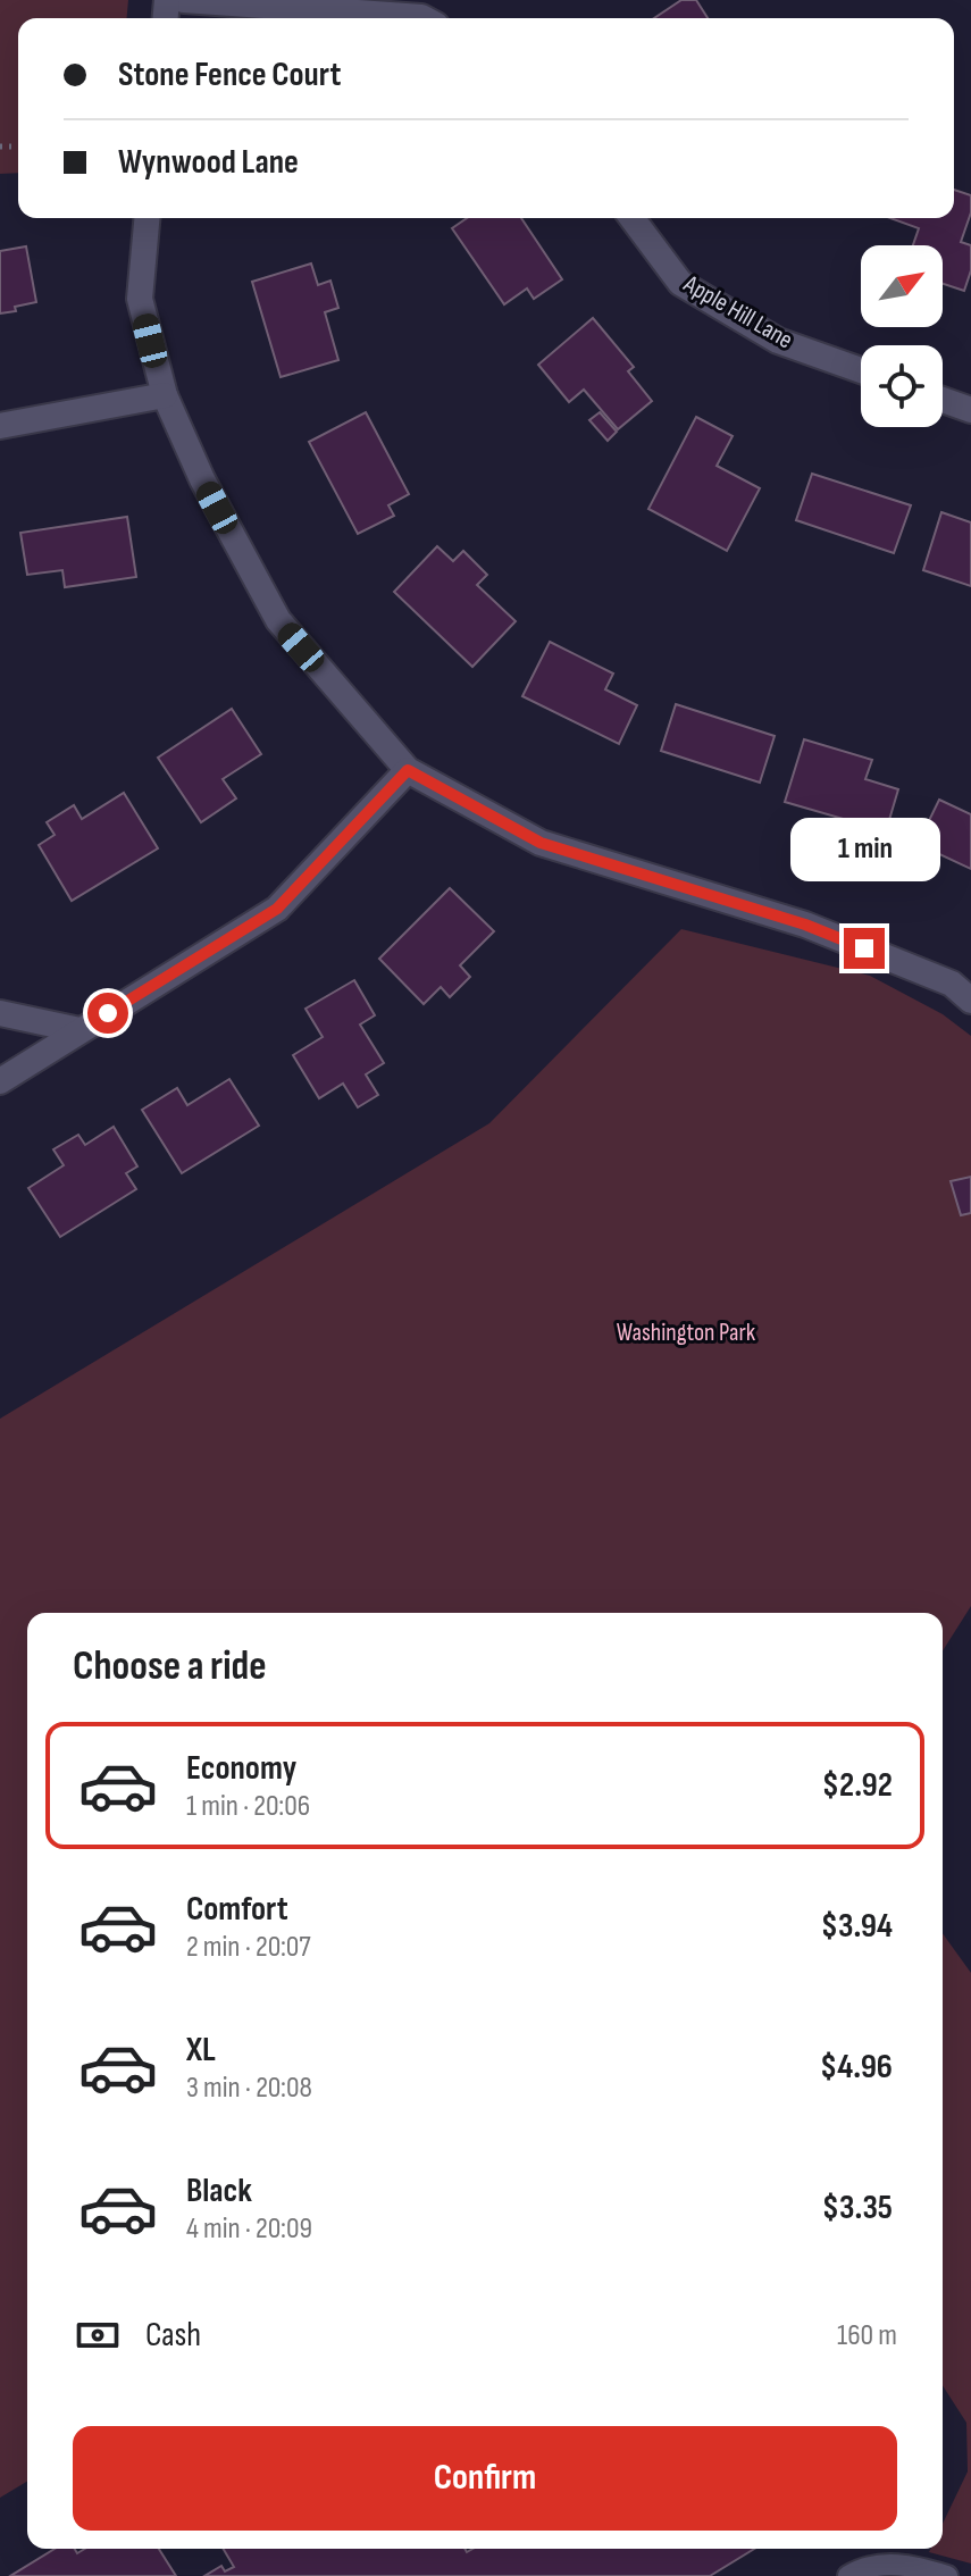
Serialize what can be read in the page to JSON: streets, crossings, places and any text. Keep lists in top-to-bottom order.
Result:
{
  "streets": {
    "street": ["Apple Hill Lane"]
  },
  "parks": ["Washington Park"],
  "north": "top right",
  "page": {
    "banner": ["Stone Fence Court", "Wynwood Lane"],
    "bubble": "1 min",
    "heading": "Choose a ride",
    "list": [
      {
        "name": "Economy",
        "note": "1 min · 20:06",
        "value": "$2.92"
      },
      {
        "name": "Comfort",
        "note": "2 min · 20:07",
        "value": "$3.94"
      },
      {
        "name": "XL",
        "note": "3 min · 20:08",
        "value": "$4.96"
      },
      {
        "name": "Black",
        "note": "4 min · 20:09",
        "value": "$3.35"
      }
    ],
    "pay": ["Cash", "160 m"],
    "buttons": "Confirm"
  }
}
